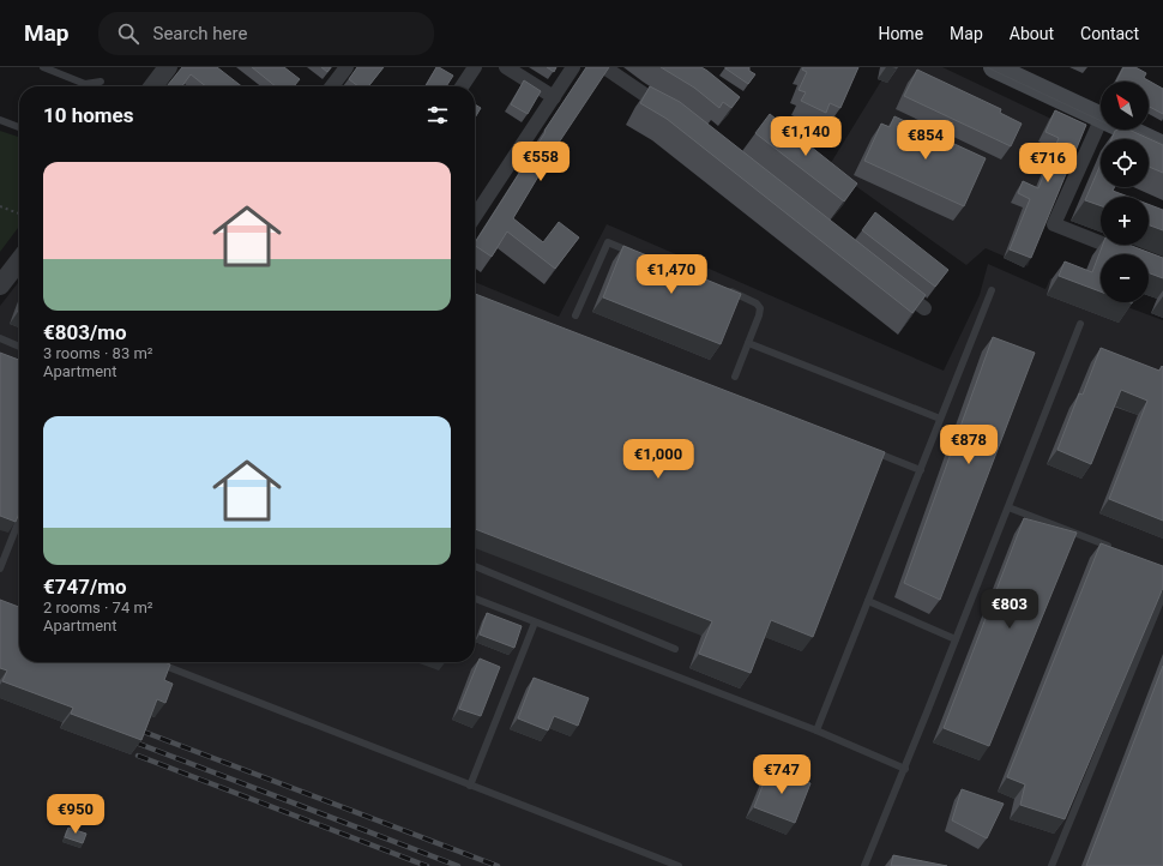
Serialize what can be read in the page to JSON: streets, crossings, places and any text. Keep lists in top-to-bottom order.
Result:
{
  "north": "top left",
  "page": {
    "header": "Map",
    "search": "Search here",
    "nav": [
      "Home",
      "Map",
      "About",
      "Contact"
    ],
    "map_buttons": ["+", "−"],
    "heading": "10 homes",
    "price": [
      "€1,140",
      "€854",
      "€558",
      "€716",
      "€1,470",
      "€878",
      "€1,000",
      "€803",
      "€747",
      "€950"
    ],
    "list": [
      {
        "name": "€803/mo",
        "note": "3 rooms · 83 m² · Apartment"
      },
      {
        "name": "€747/mo",
        "note": "2 rooms · 74 m² · Apartment"
      }
    ]
  }
}
